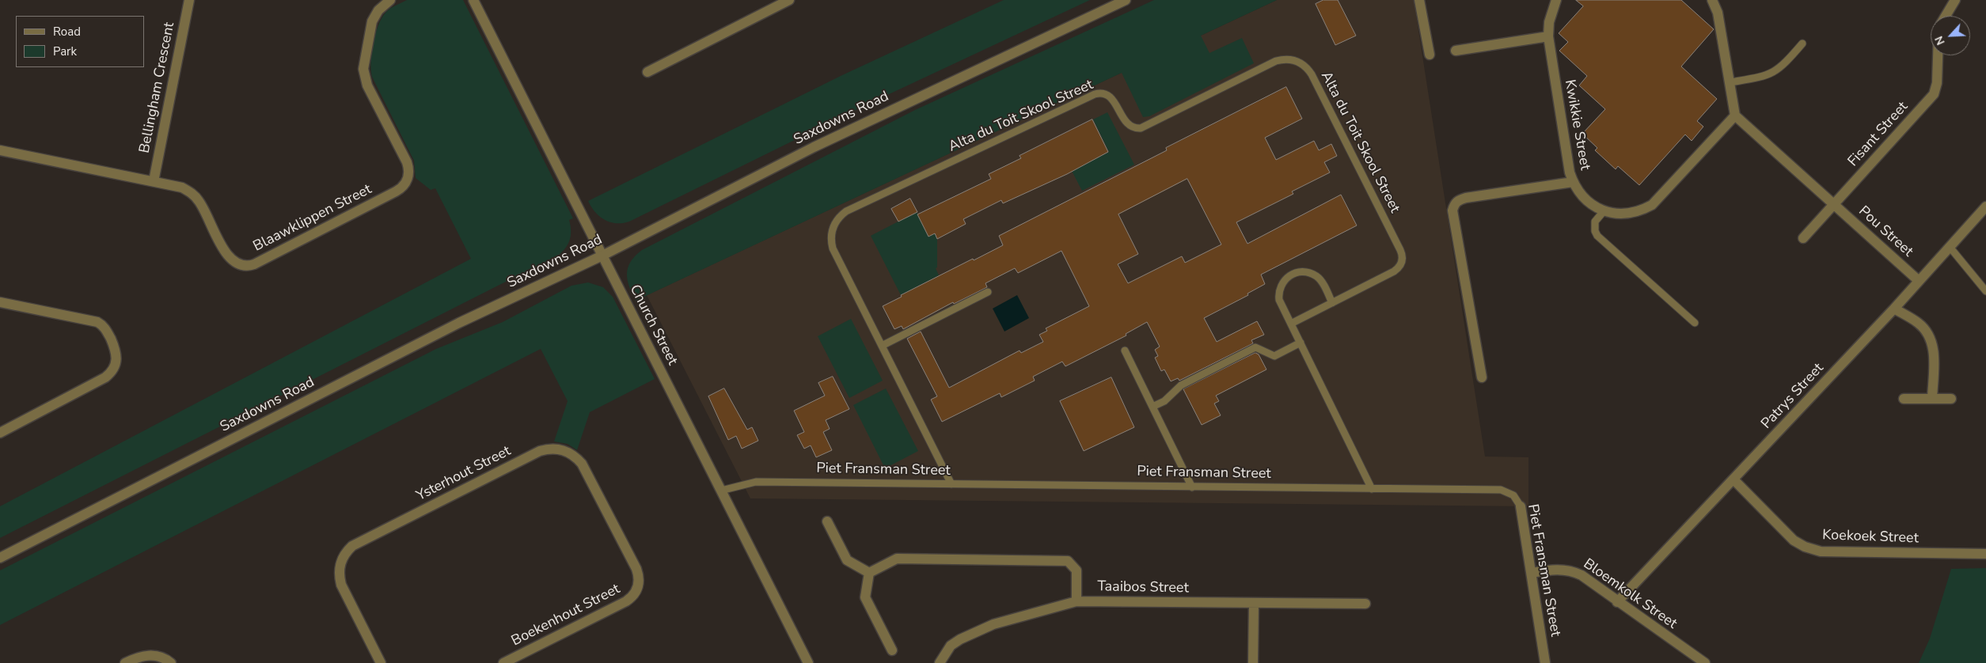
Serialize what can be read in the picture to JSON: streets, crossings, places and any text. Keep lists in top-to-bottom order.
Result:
{
  "streets": {
    "street": [
      "Bellingham Crescent",
      "Saxdowns Road",
      "Kwikkie Street",
      "Fisant Street",
      "Blaawklippen Street",
      "Pou Street",
      "Church Street",
      "Patrys Street",
      "Piet Fransman Street",
      "Ysterhout Street",
      "Koekoek Street",
      "Taaibos Street",
      "Bloemkolk Street",
      "Boekenhout Street"
    ],
    "lane": ["Alta du Toit Skool Street"]
  },
  "crossings": [
    ["Bellingham Crescent", "Blaawklippen Street"],
    ["Alta du Toit Skool Street", "Piet Fransman Street"],
    ["Saxdowns Road", "Church Street"],
    ["Fisant Street", "Pou Street"],
    ["Pou Street", "Patrys Street"],
    ["Church Street", "Piet Fransman Street"],
    ["Patrys Street", "Koekoek Street"],
    ["Patrys Street", "Bloemkolk Street"],
    ["Piet Fransman Street", "Bloemkolk Street"],
    ["Ysterhout Street", "Boekenhout Street"]
  ],
  "legend": ["Road", "Park"],
  "north": "bottom left"
}
